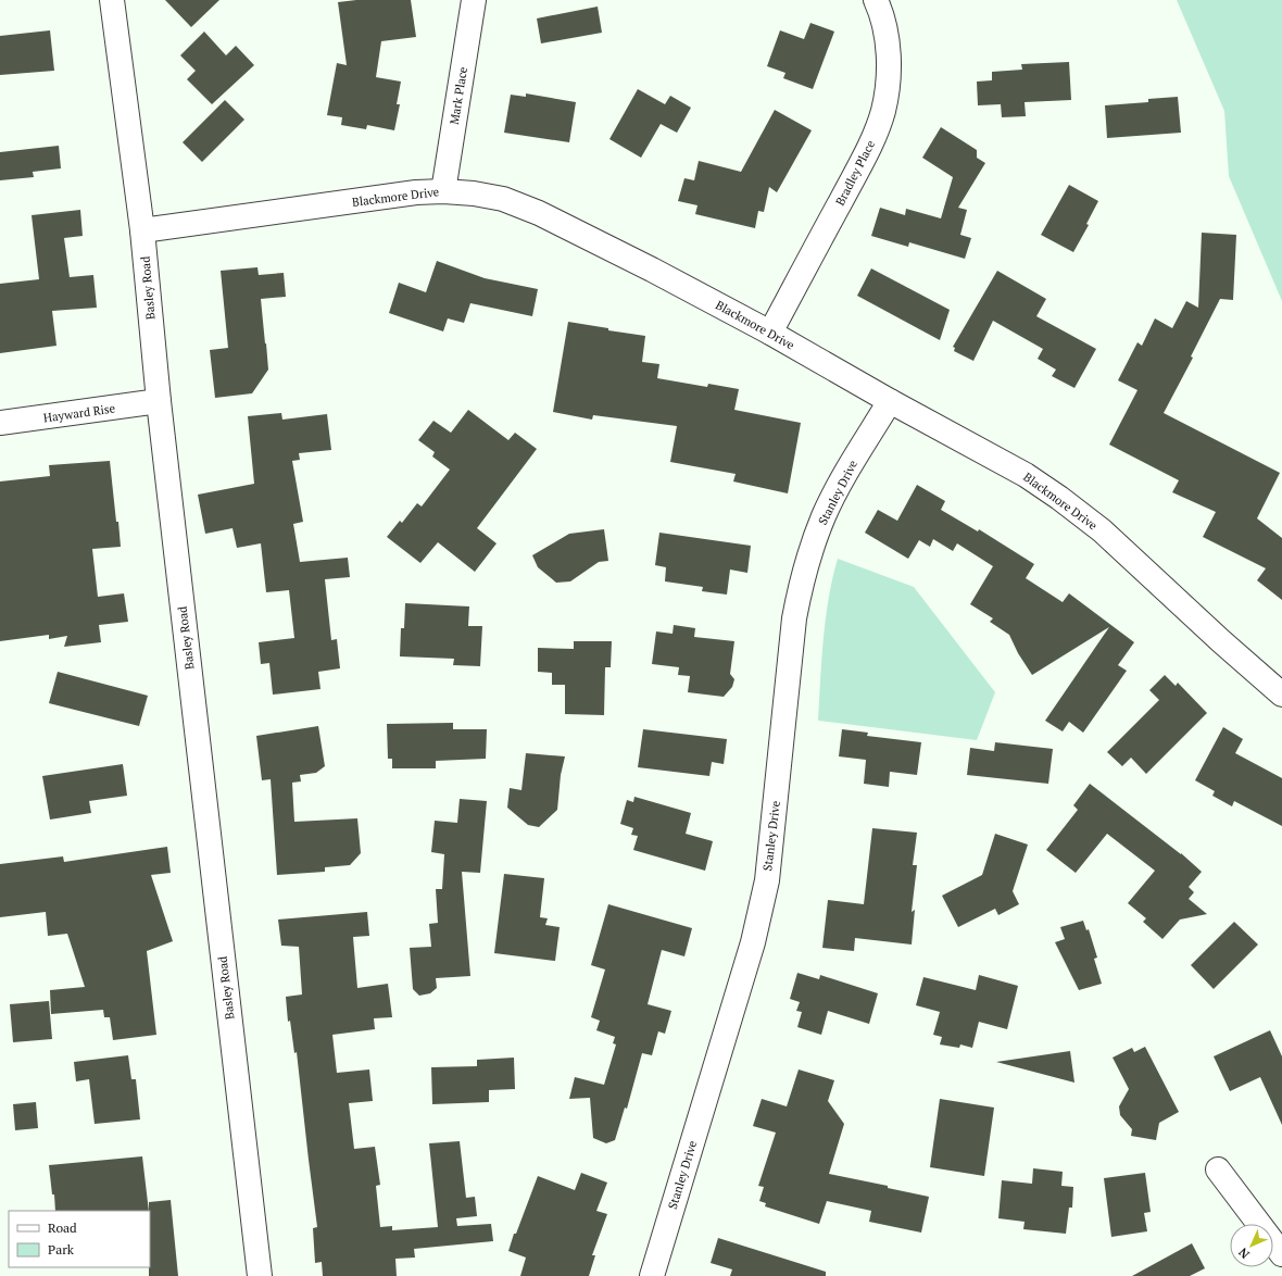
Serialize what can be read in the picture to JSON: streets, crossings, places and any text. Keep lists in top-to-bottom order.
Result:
{
  "streets": {
    "street": [
      "Mark Place",
      "Bradley Place",
      "Blackmore Drive",
      "Basley Road",
      "Hayward Rise",
      "Stanley Drive"
    ]
  },
  "crossings": [
    ["Mark Place", "Blackmore Drive"],
    ["Bradley Place", "Blackmore Drive"],
    ["Blackmore Drive", "Basley Road"],
    ["Blackmore Drive", "Stanley Drive"],
    ["Basley Road", "Hayward Rise"]
  ],
  "legend": ["Road", "Park"],
  "north": "bottom left"
}
